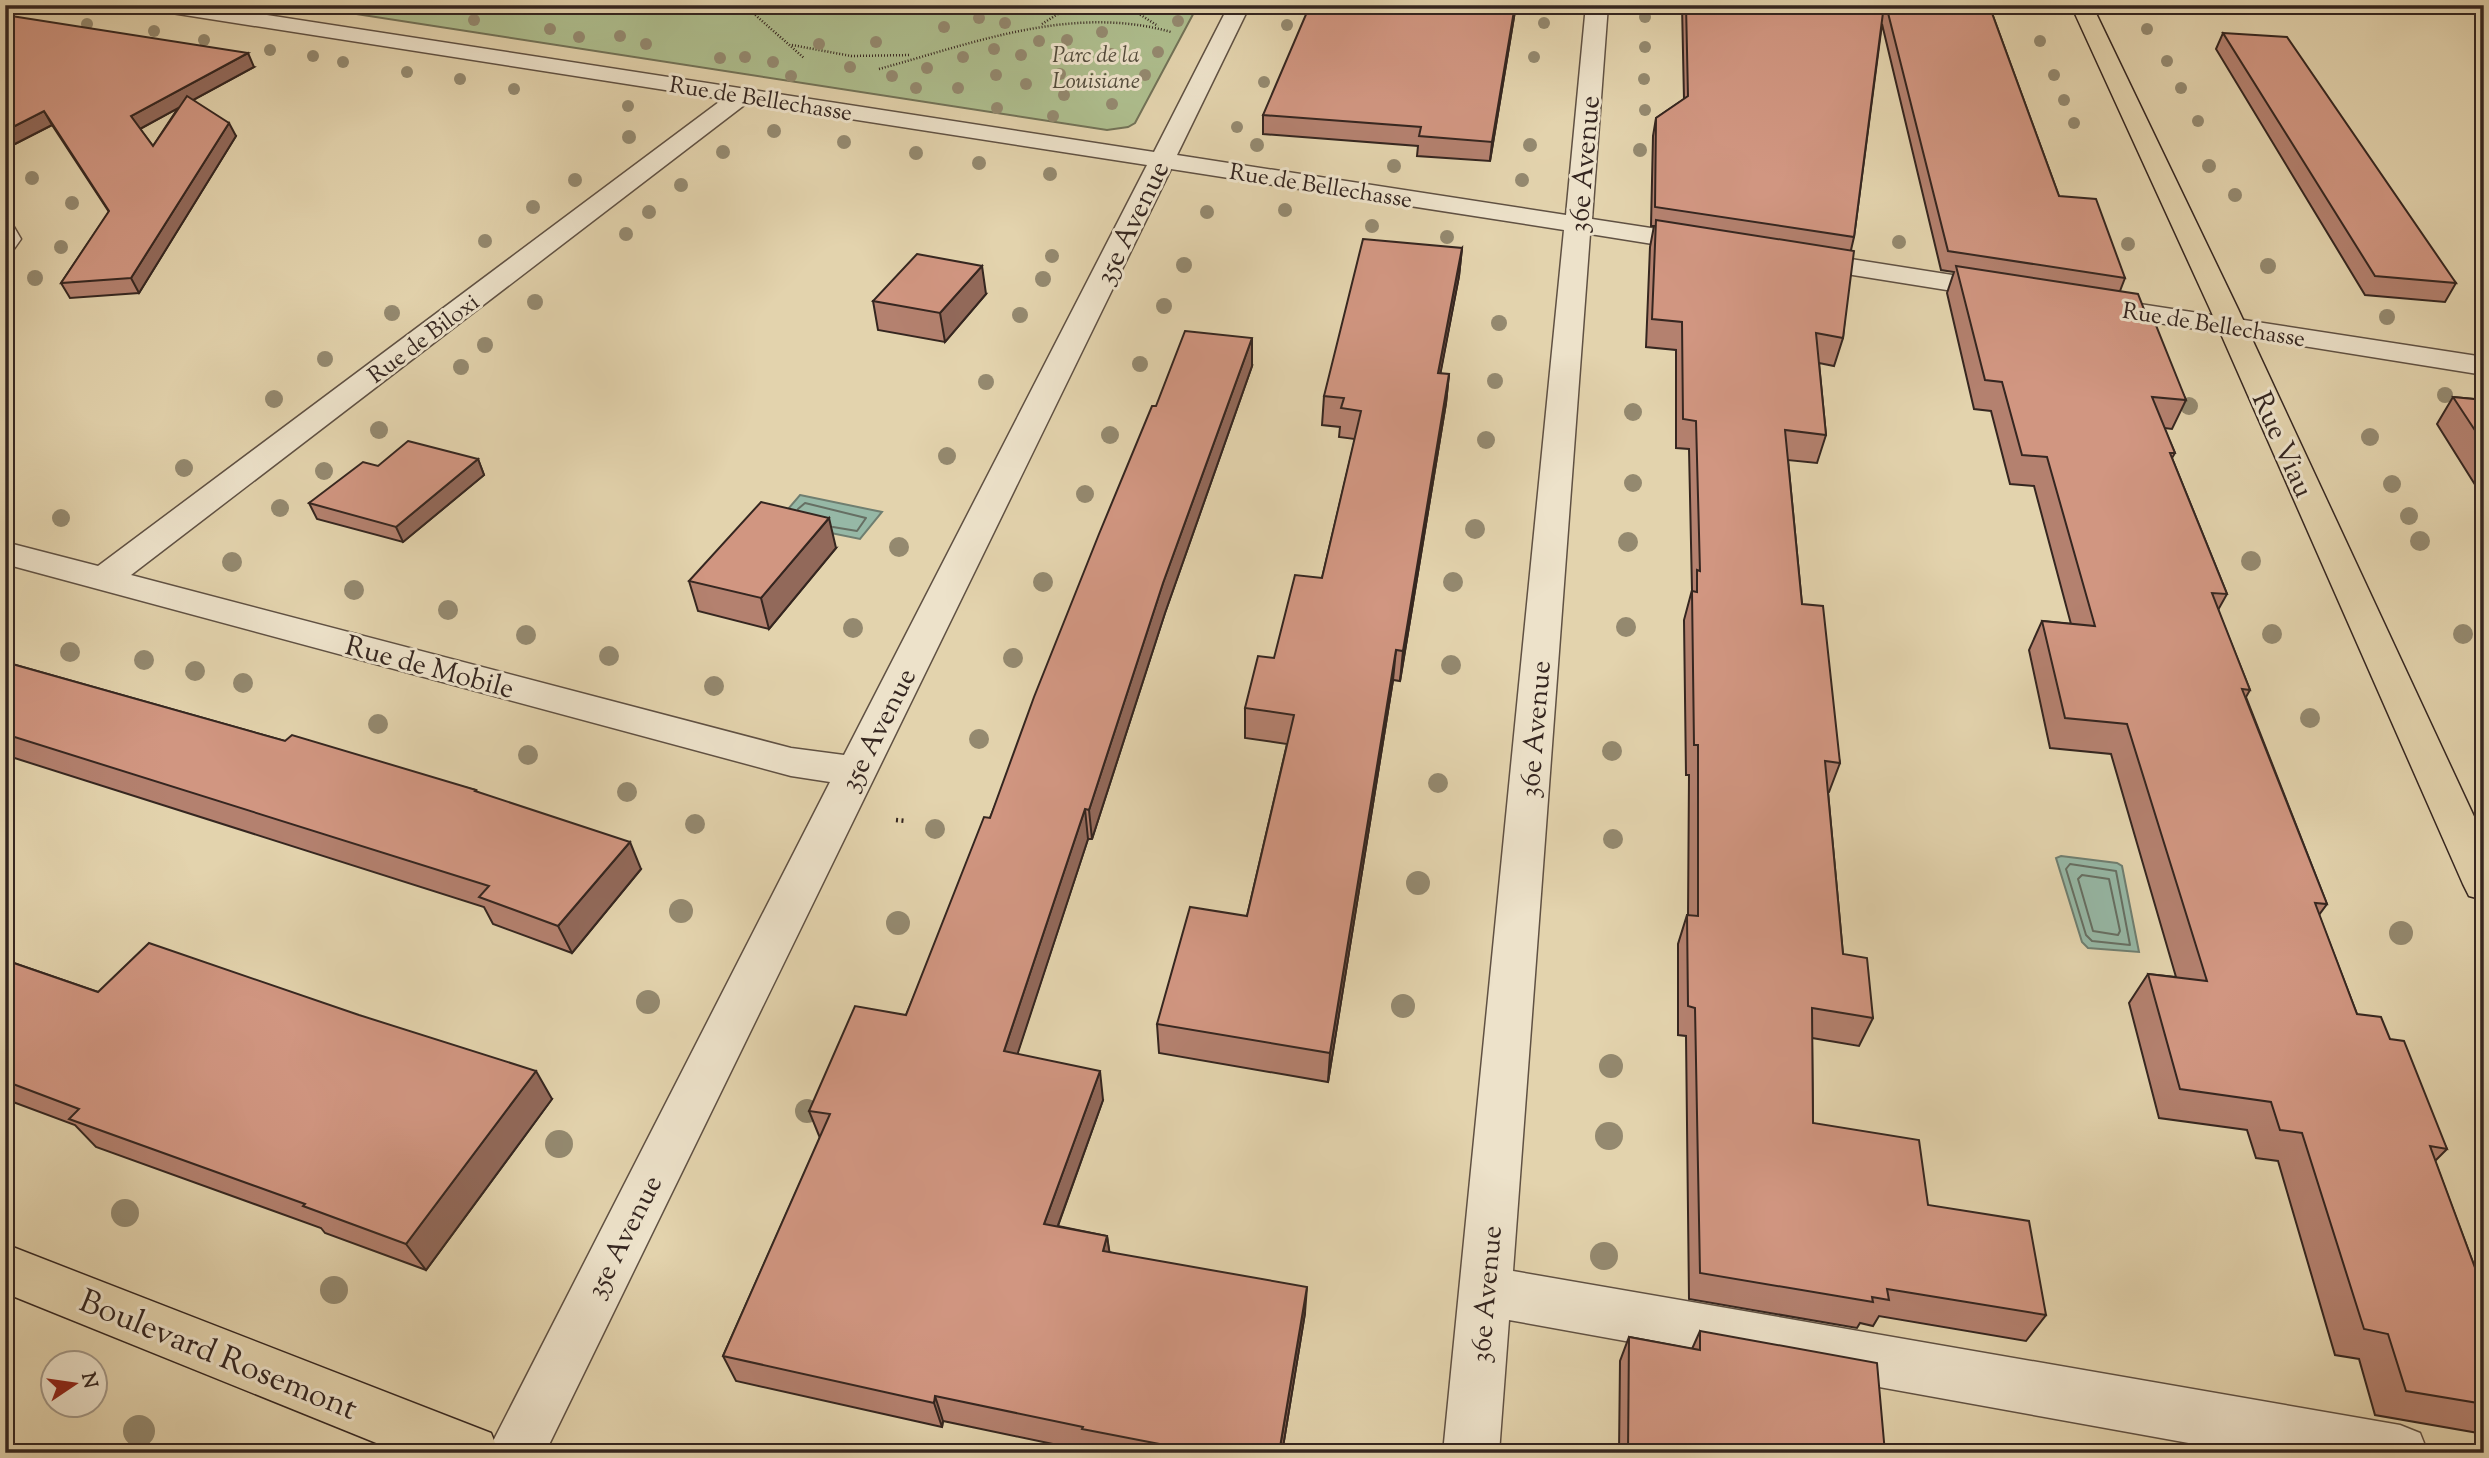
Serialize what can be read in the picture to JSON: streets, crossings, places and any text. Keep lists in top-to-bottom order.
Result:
{
  "streets": {
    "main road": ["Rue Viau", "Boulevard Rosemont"],
    "street": [
      "Rue de Bellechasse",
      "36e Avenue",
      "35e Avenue",
      "Rue de Biloxi",
      "Rue de Mobile"
    ]
  },
  "crossings": [
    ["Rue de Bellechasse", "36e Avenue"],
    ["Rue de Bellechasse", "35e Avenue"],
    ["Rue de Bellechasse", "Rue de Biloxi"],
    ["Rue de Bellechasse", "Rue Viau"],
    ["35e Avenue", "Rue de Mobile"],
    ["Rue de Biloxi", "Rue de Mobile"]
  ],
  "parks": ["Parc de la Louisiane"],
  "north": "right"
}
